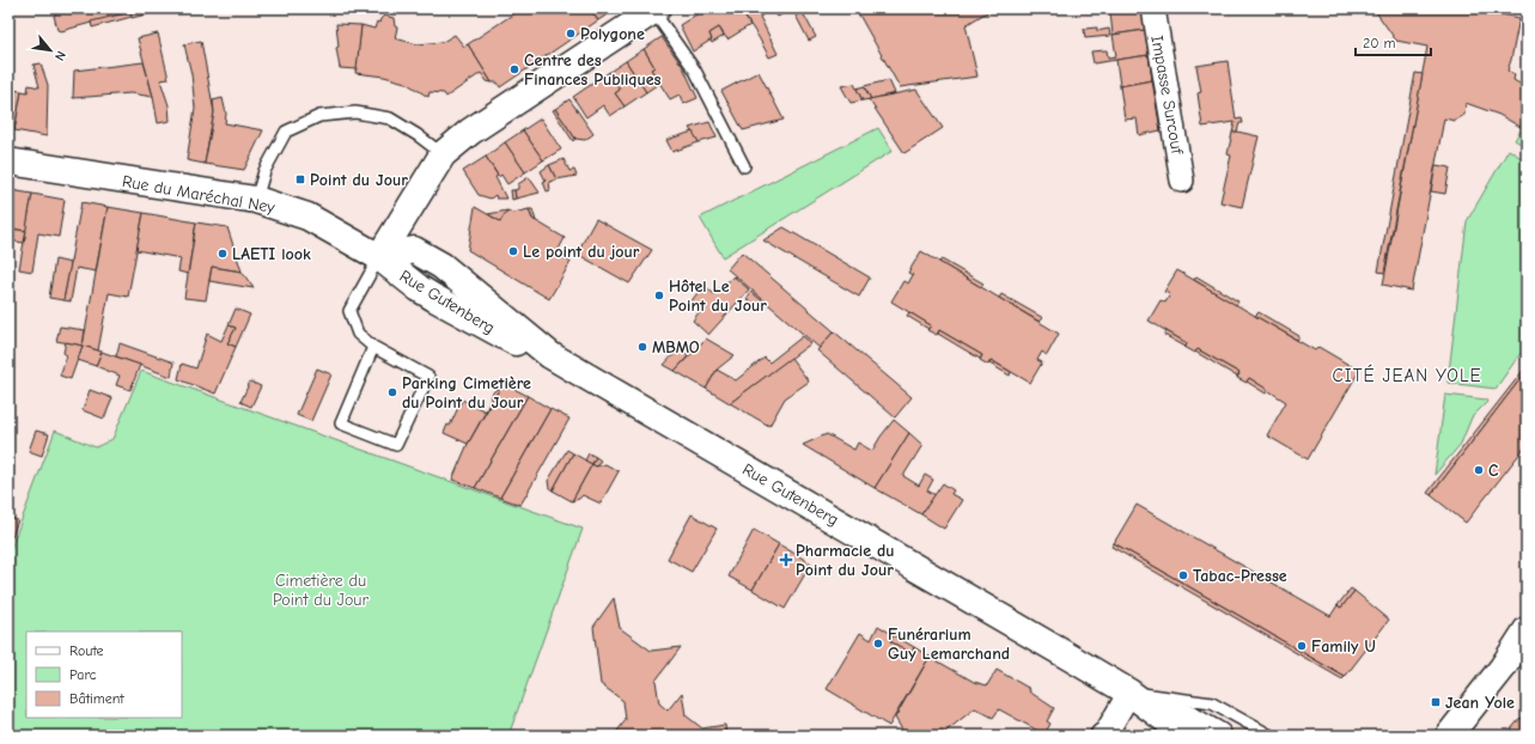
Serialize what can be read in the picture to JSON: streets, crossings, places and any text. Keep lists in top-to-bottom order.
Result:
{
  "streets": {
    "main road": ["Rue du Maréchal Ney", "Rue Gutenberg"],
    "street": ["Impasse Surcouf"]
  },
  "crossings": [
    ["Rue du Maréchal Ney", "Rue Gutenberg"]
  ],
  "districts": ["CITÉ JEAN YOLE"],
  "parks": ["Cimetière du Point du Jour"],
  "places": {
    "other": [
      "Polygone",
      "Centre des Finances Publiques",
      "Le point du jour",
      "LAETI look",
      "Hôtel Le Point du Jour",
      "MBMO",
      "Parking Cimetière du Point du Jour",
      "C",
      "Tabac-Presse",
      "Funérarium Guy Lemarchand",
      "Family U"
    ],
    "transit": ["Point du Jour", "Jean Yole"],
    "health": ["Pharmacie du Point du Jour"]
  },
  "legend": ["Route", "Parc", "Bâtiment"],
  "scale_bar": "20 m",
  "north": "bottom right"
}
